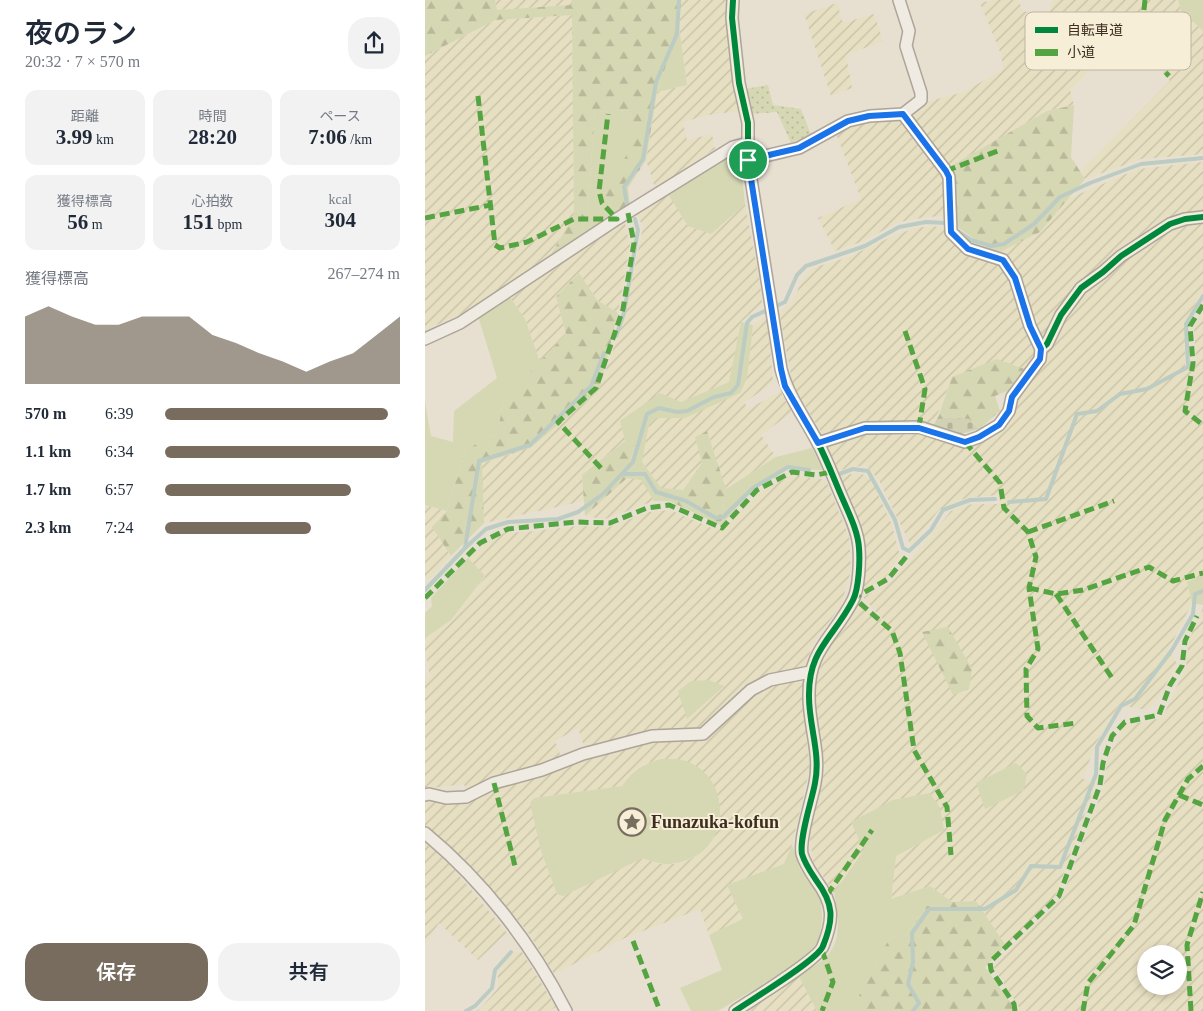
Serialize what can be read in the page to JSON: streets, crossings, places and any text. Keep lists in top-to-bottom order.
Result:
{
  "places": {
    "place": ["Funazuka-kofun"]
  },
  "legend": ["自転車道", "小道"],
  "page": {
    "heading": ["夜のラン", "20:32 · 7 × 570 m"],
    "stats": [
      ["距離", "3.99 km"],
      ["時間", "28:20"],
      ["ペース", "7:06 /km"],
      ["獲得標高", "56 m"],
      ["心拍数", "151 bpm"],
      ["kcal", "304"]
    ],
    "chart": ["獲得標高", "267–274 m"],
    "list": [
      {
        "name": "570 m",
        "note": "6:39"
      },
      {
        "name": "1.1 km",
        "note": "6:34"
      },
      {
        "name": "1.7 km",
        "note": "6:57"
      },
      {
        "name": "2.3 km",
        "note": "7:24"
      }
    ],
    "buttons": ["保存", "共有"]
  }
}
